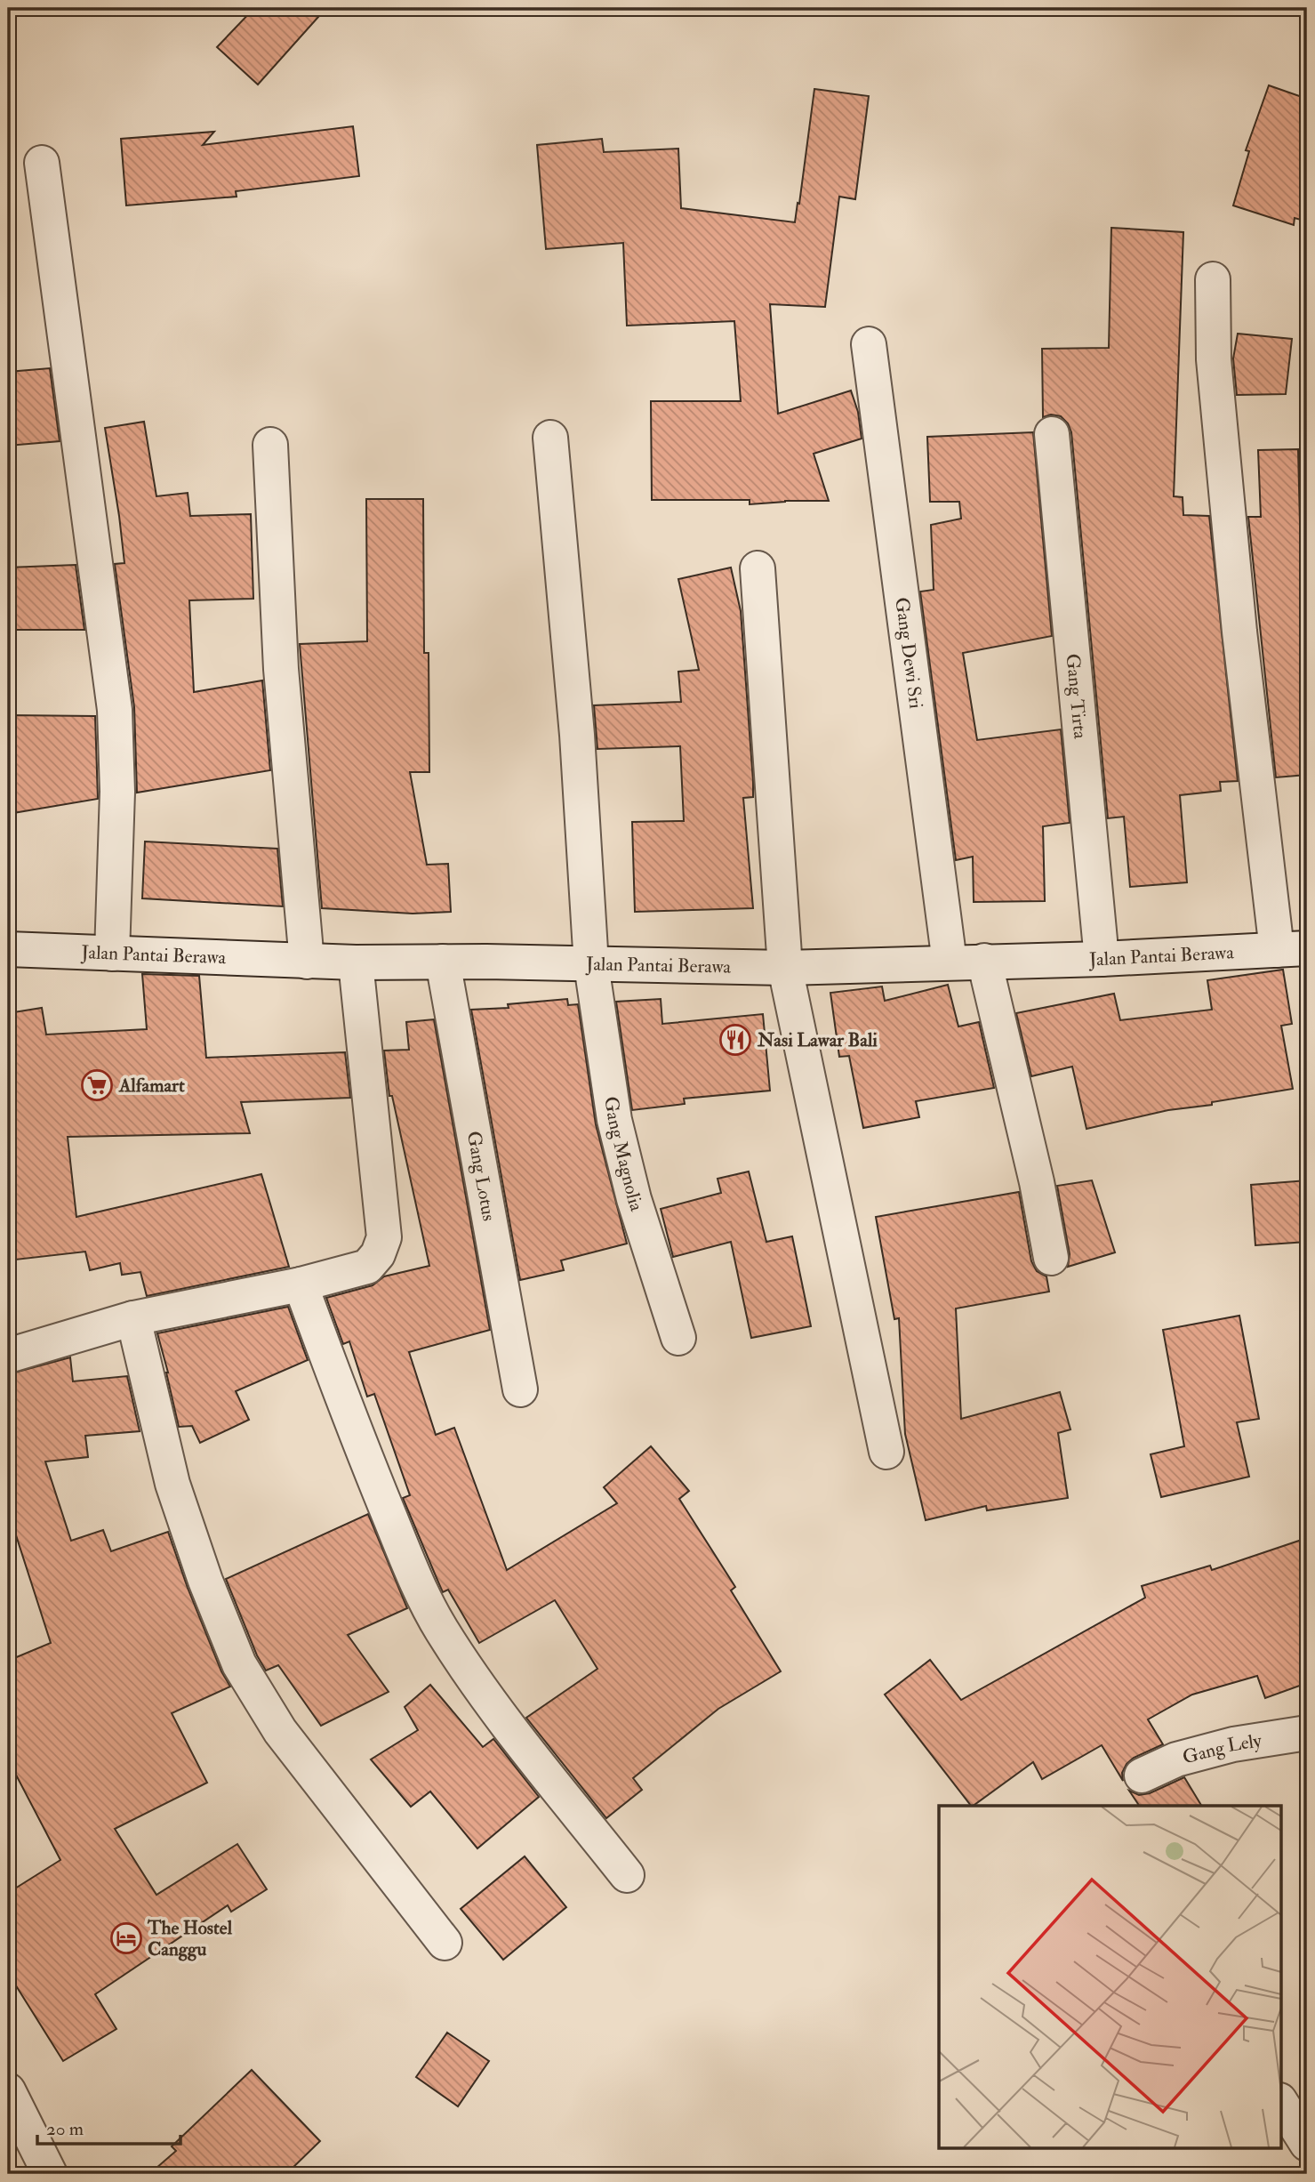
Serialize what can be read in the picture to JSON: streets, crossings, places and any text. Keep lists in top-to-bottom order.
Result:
{
  "streets": {
    "street": [
      "Gang Dewi Sri",
      "Gang Tirta",
      "Jalan Pantai Berawa",
      "Gang Magnolia",
      "Gang Lotus",
      "Gang Lely"
    ]
  },
  "crossings": [
    ["Gang Dewi Sri", "Jalan Pantai Berawa"],
    ["Gang Tirta", "Jalan Pantai Berawa"],
    ["Jalan Pantai Berawa", "Gang Magnolia"],
    ["Jalan Pantai Berawa", "Gang Lotus"]
  ],
  "places": {
    "restaurant": ["Nasi Lawar Bali"],
    "supermarket": ["Alfamart"],
    "hotel": ["The Hostel Canggu"]
  },
  "scale_bar": "20 m"
}
